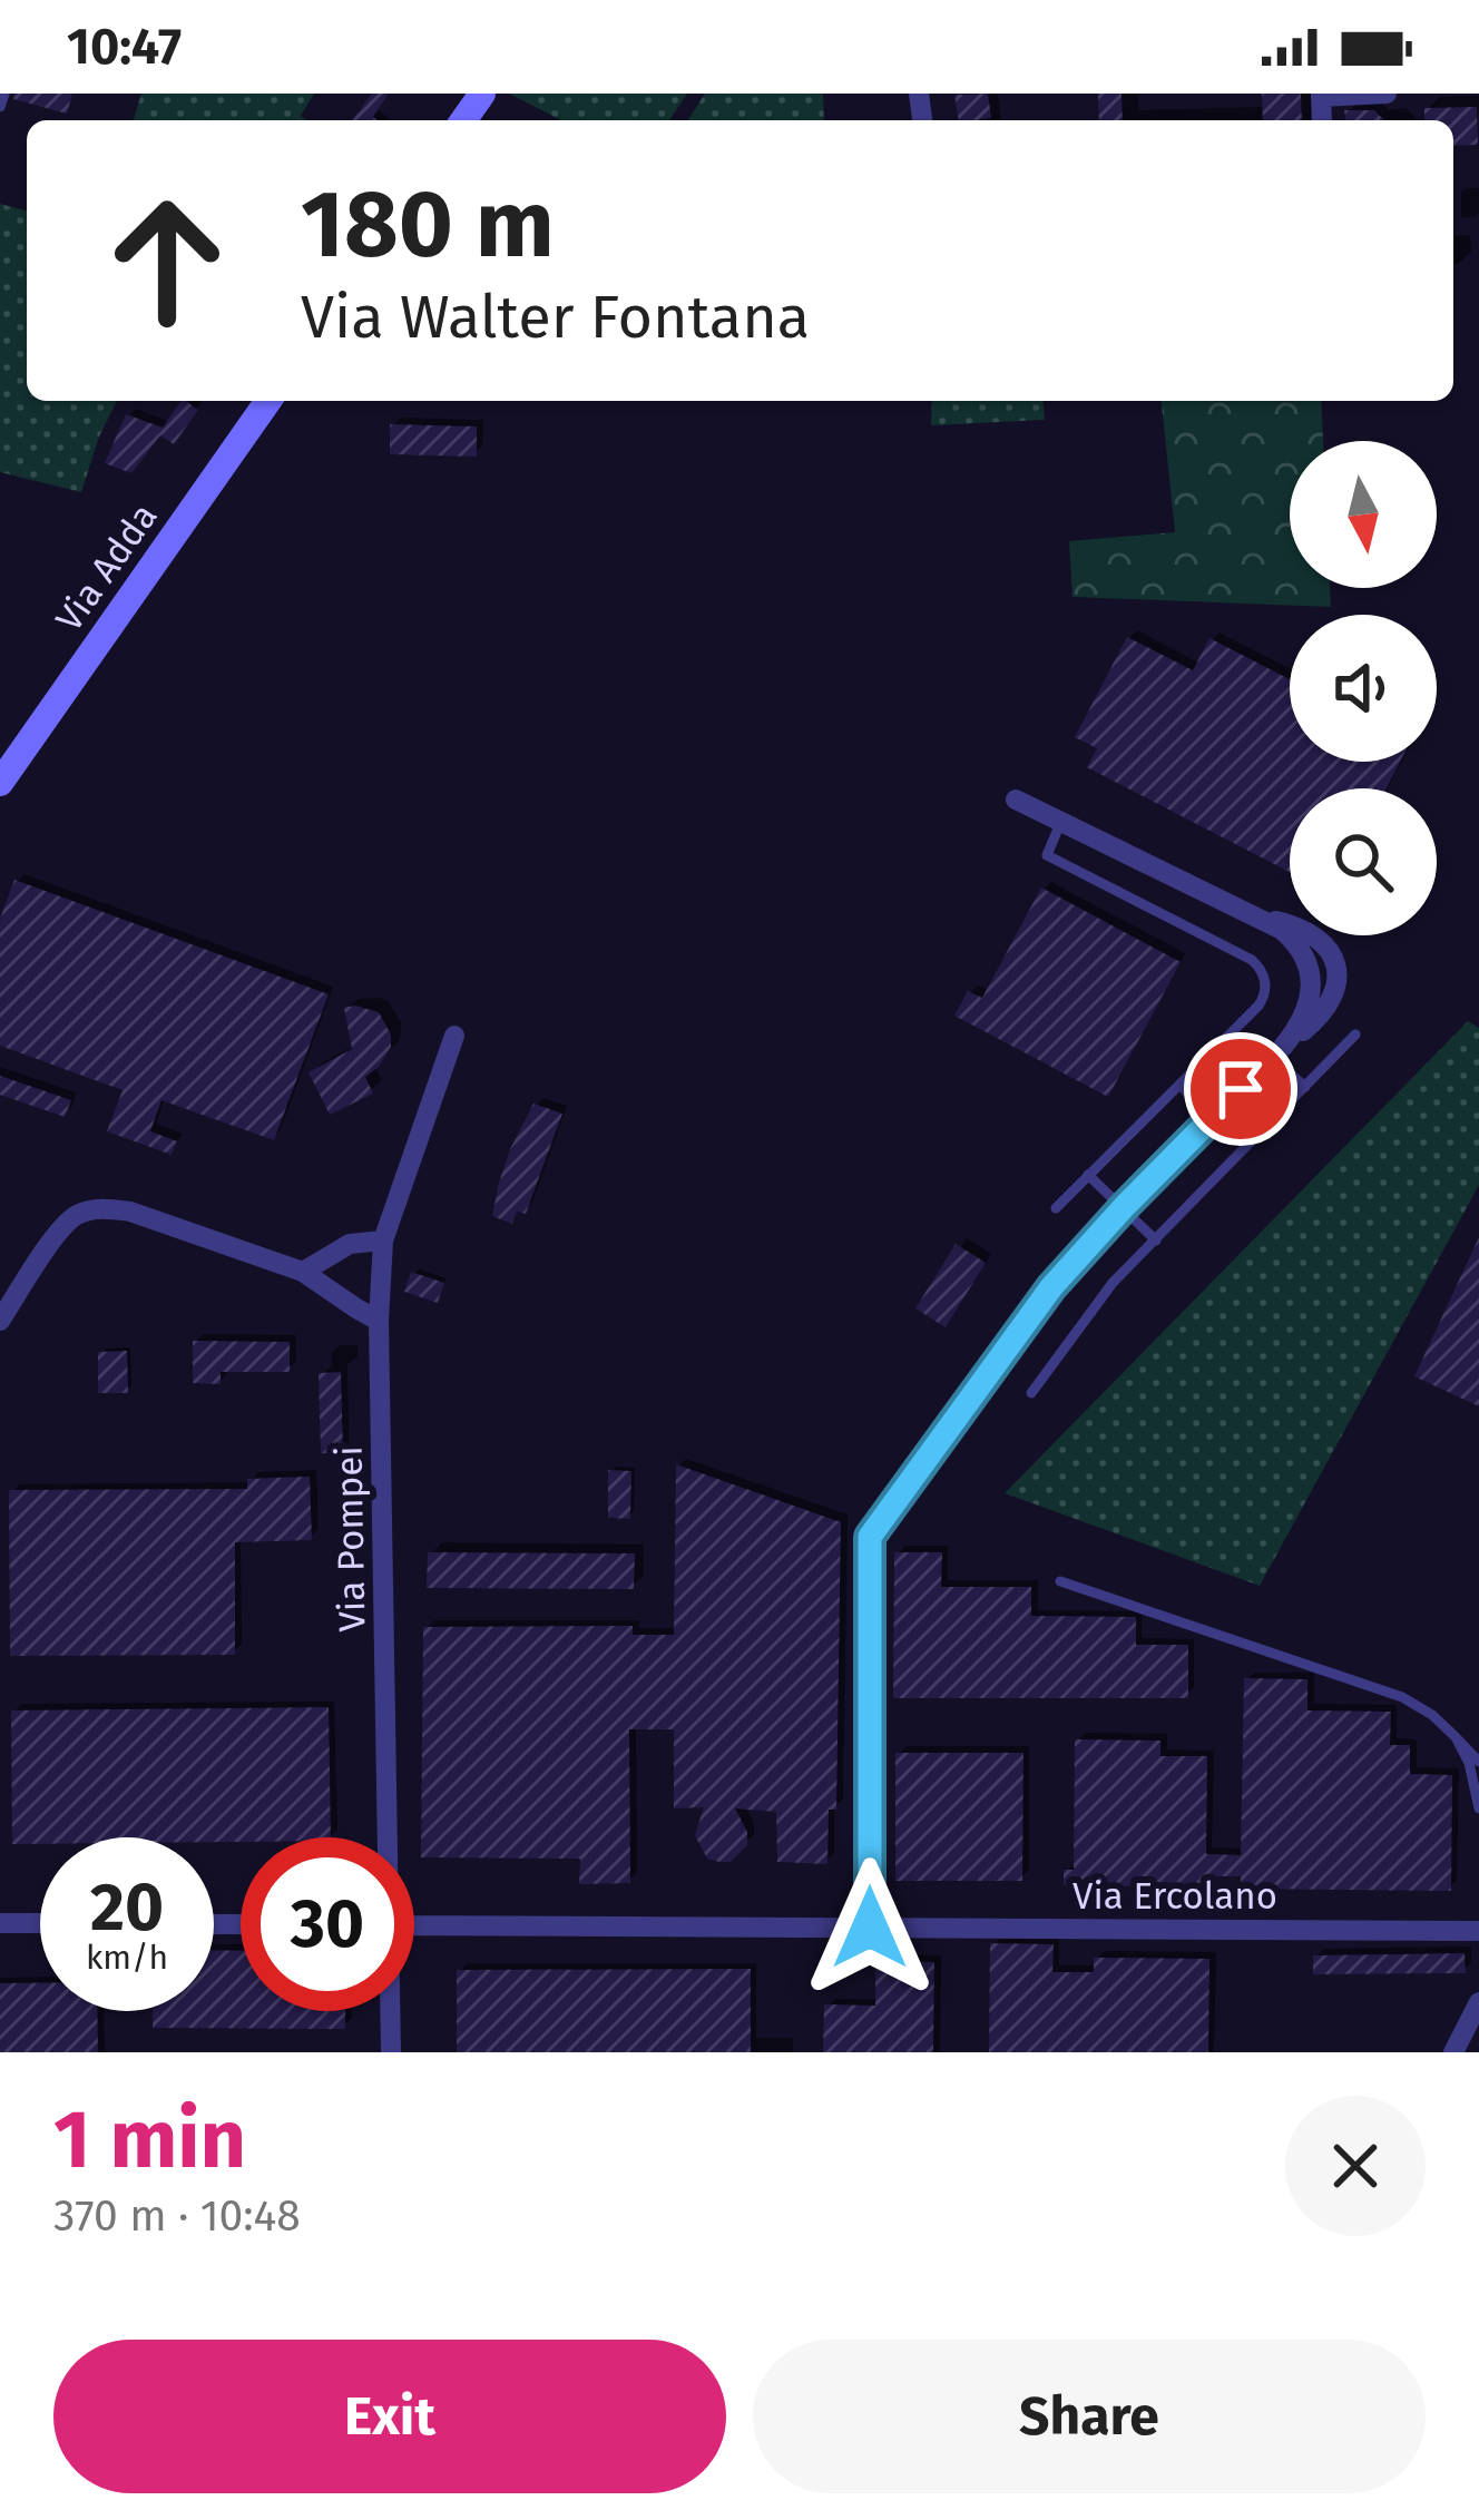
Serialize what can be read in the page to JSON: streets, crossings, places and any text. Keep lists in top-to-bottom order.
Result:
{
  "streets": {
    "main road": ["Via Adda"],
    "street": ["Via Pompei", "Via Ercolano"]
  },
  "north": "bottom",
  "page": {
    "status": "10:47",
    "turn": ["180 m", "Via Walter Fontana"],
    "speed": "20 km/h",
    "limit": "30",
    "heading": ["1 min", "370 m · 10:48"],
    "buttons": ["Exit", "Share"]
  }
}
